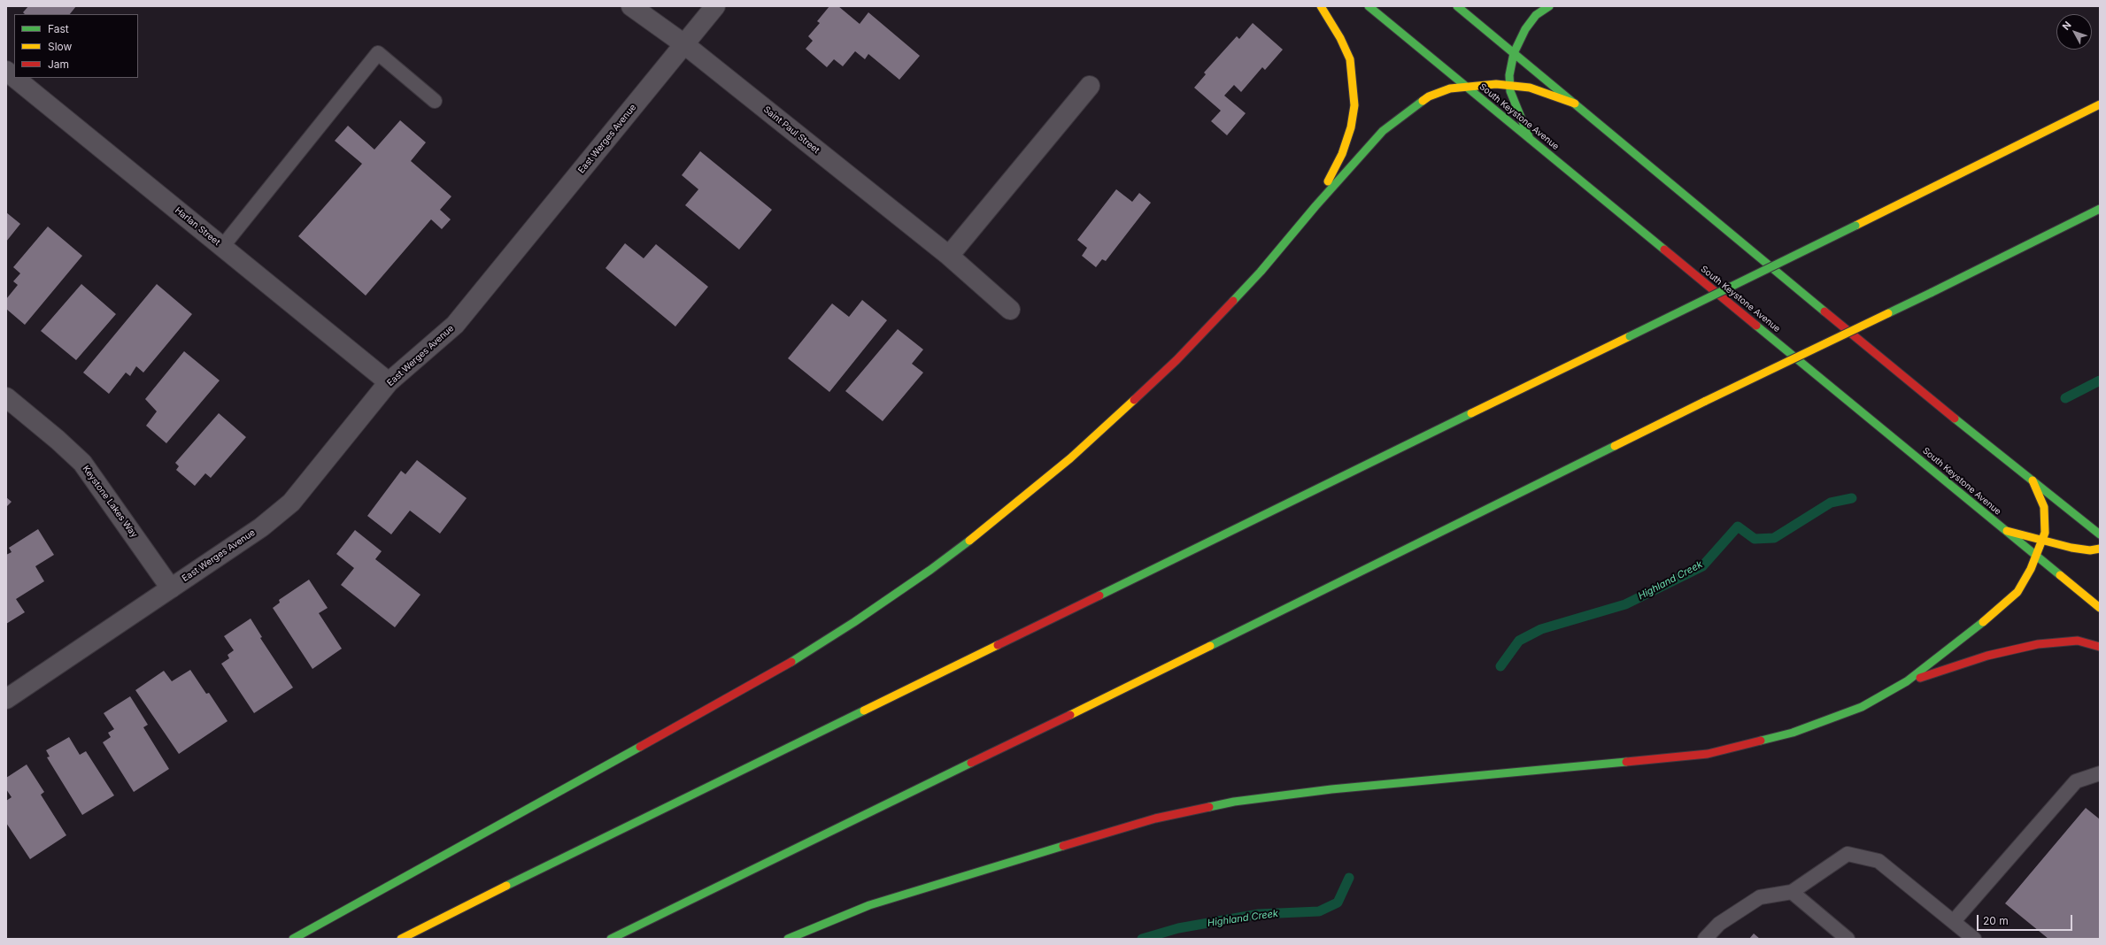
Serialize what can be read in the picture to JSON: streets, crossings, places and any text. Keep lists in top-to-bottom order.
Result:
{
  "streets": {
    "main road": ["South Keystone Avenue"],
    "street": [
      "Saint Paul Street",
      "East Werges Avenue",
      "Harlan Street",
      "Keystone Lakes Way"
    ]
  },
  "crossings": [
    ["Saint Paul Street", "East Werges Avenue"],
    ["East Werges Avenue", "Harlan Street"],
    ["East Werges Avenue", "Keystone Lakes Way"]
  ],
  "water": ["Highland Creek"],
  "legend": ["Fast", "Slow", "Jam"],
  "scale_bar": "20 m",
  "north": "top left"
}
